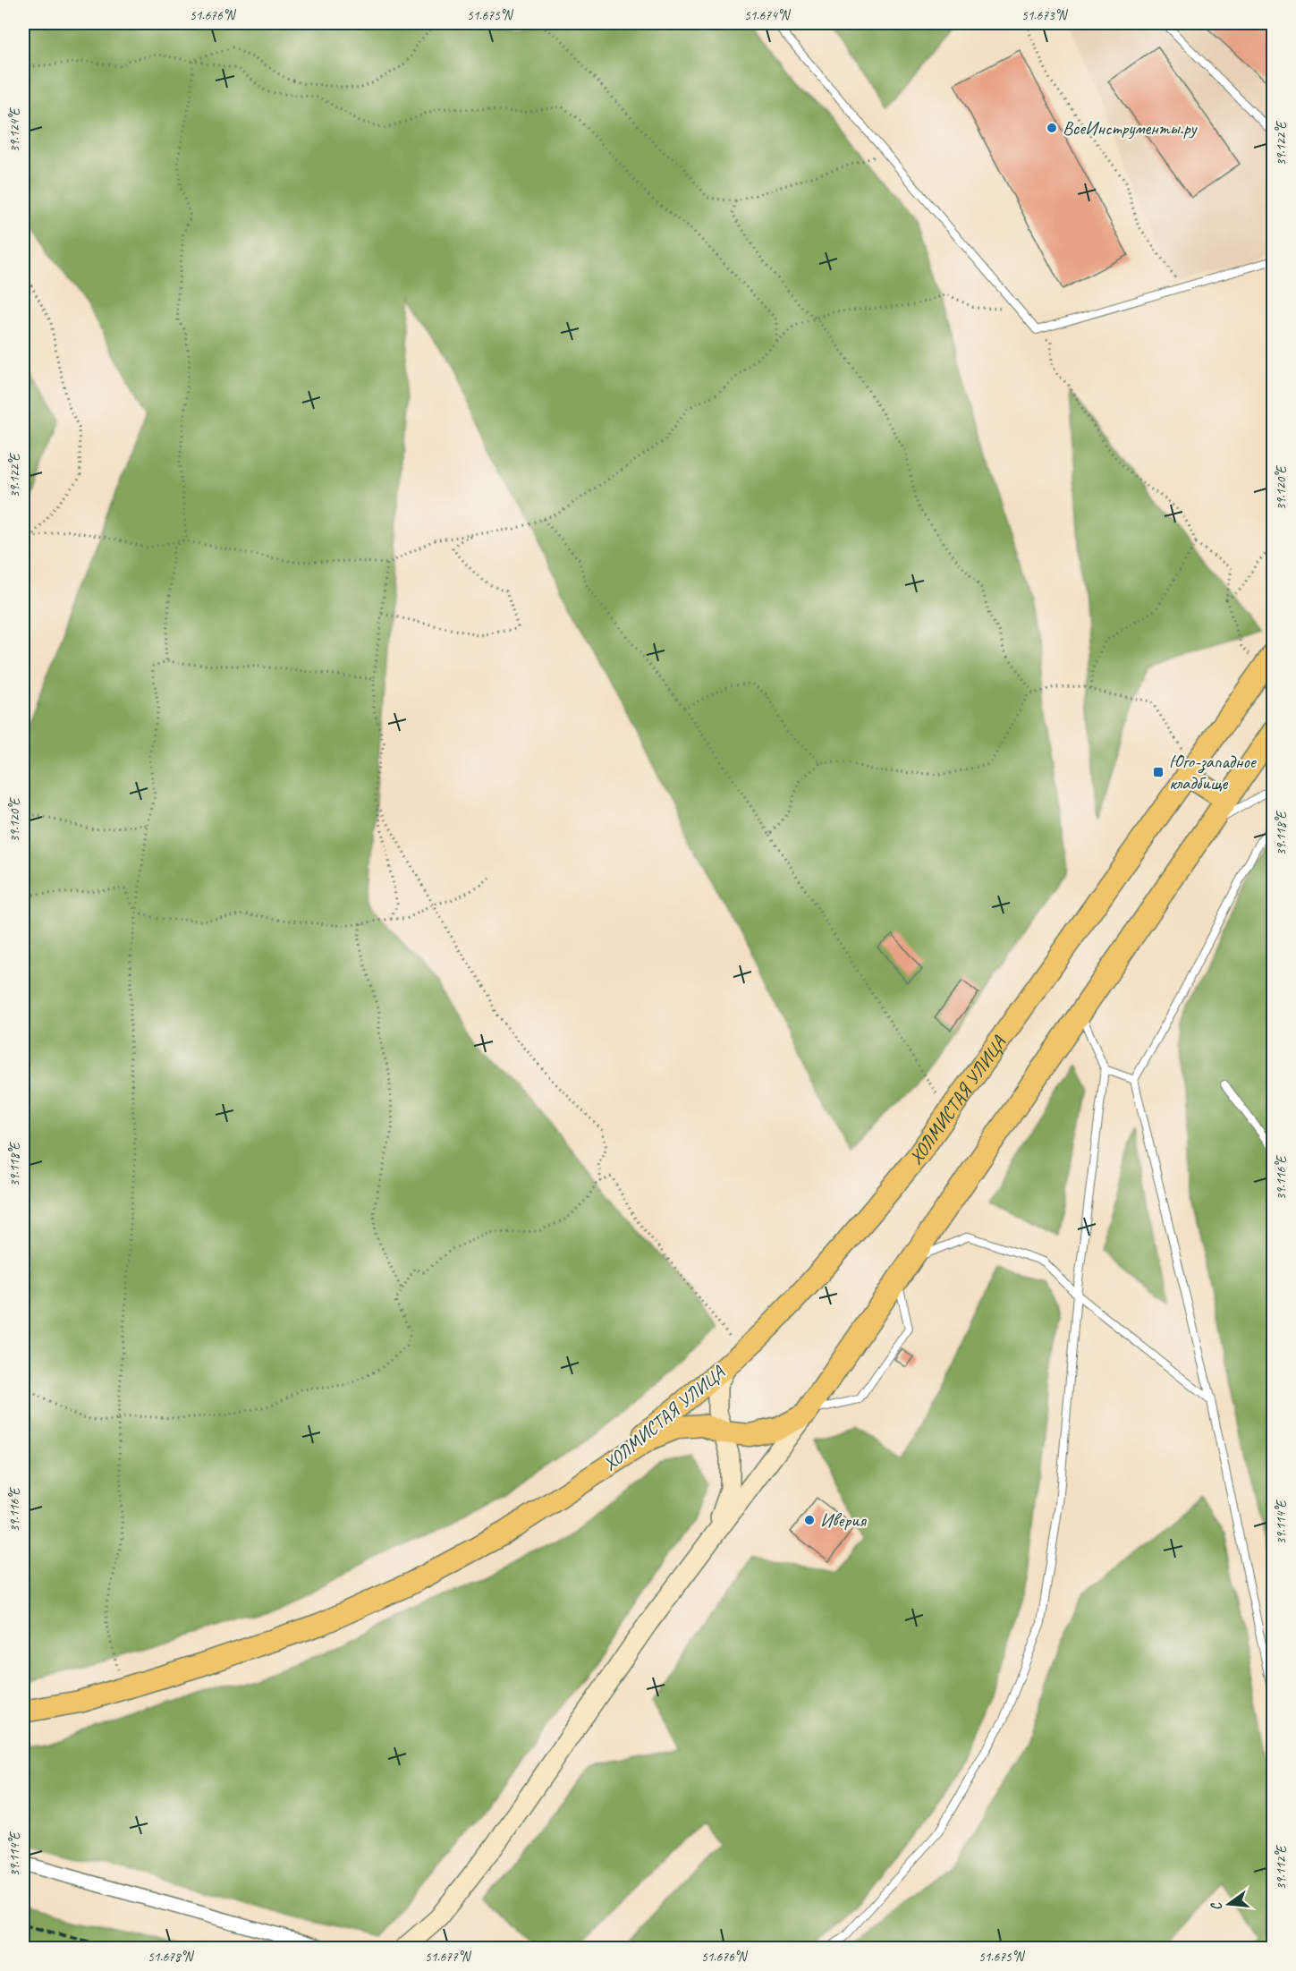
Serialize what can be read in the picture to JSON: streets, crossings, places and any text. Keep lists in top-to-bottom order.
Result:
{
  "streets": {
    "highway": ["ХОЛМИСТАЯ УЛИЦА"]
  },
  "places": {
    "other": ["ВсеИнструменты.ру", "Иверия"],
    "transit": ["Юго-западное кладбище"]
  },
  "north": "left",
  "coordinates": [
    "51.676°N",
    "51.675°N",
    "51.674°N",
    "51.673°N",
    "39.124°E",
    "39.122°E",
    "39.120°E",
    "39.118°E",
    "39.116°E",
    "39.114°E",
    "39.112°E",
    "51.678°N",
    "51.677°N"
  ]
}
